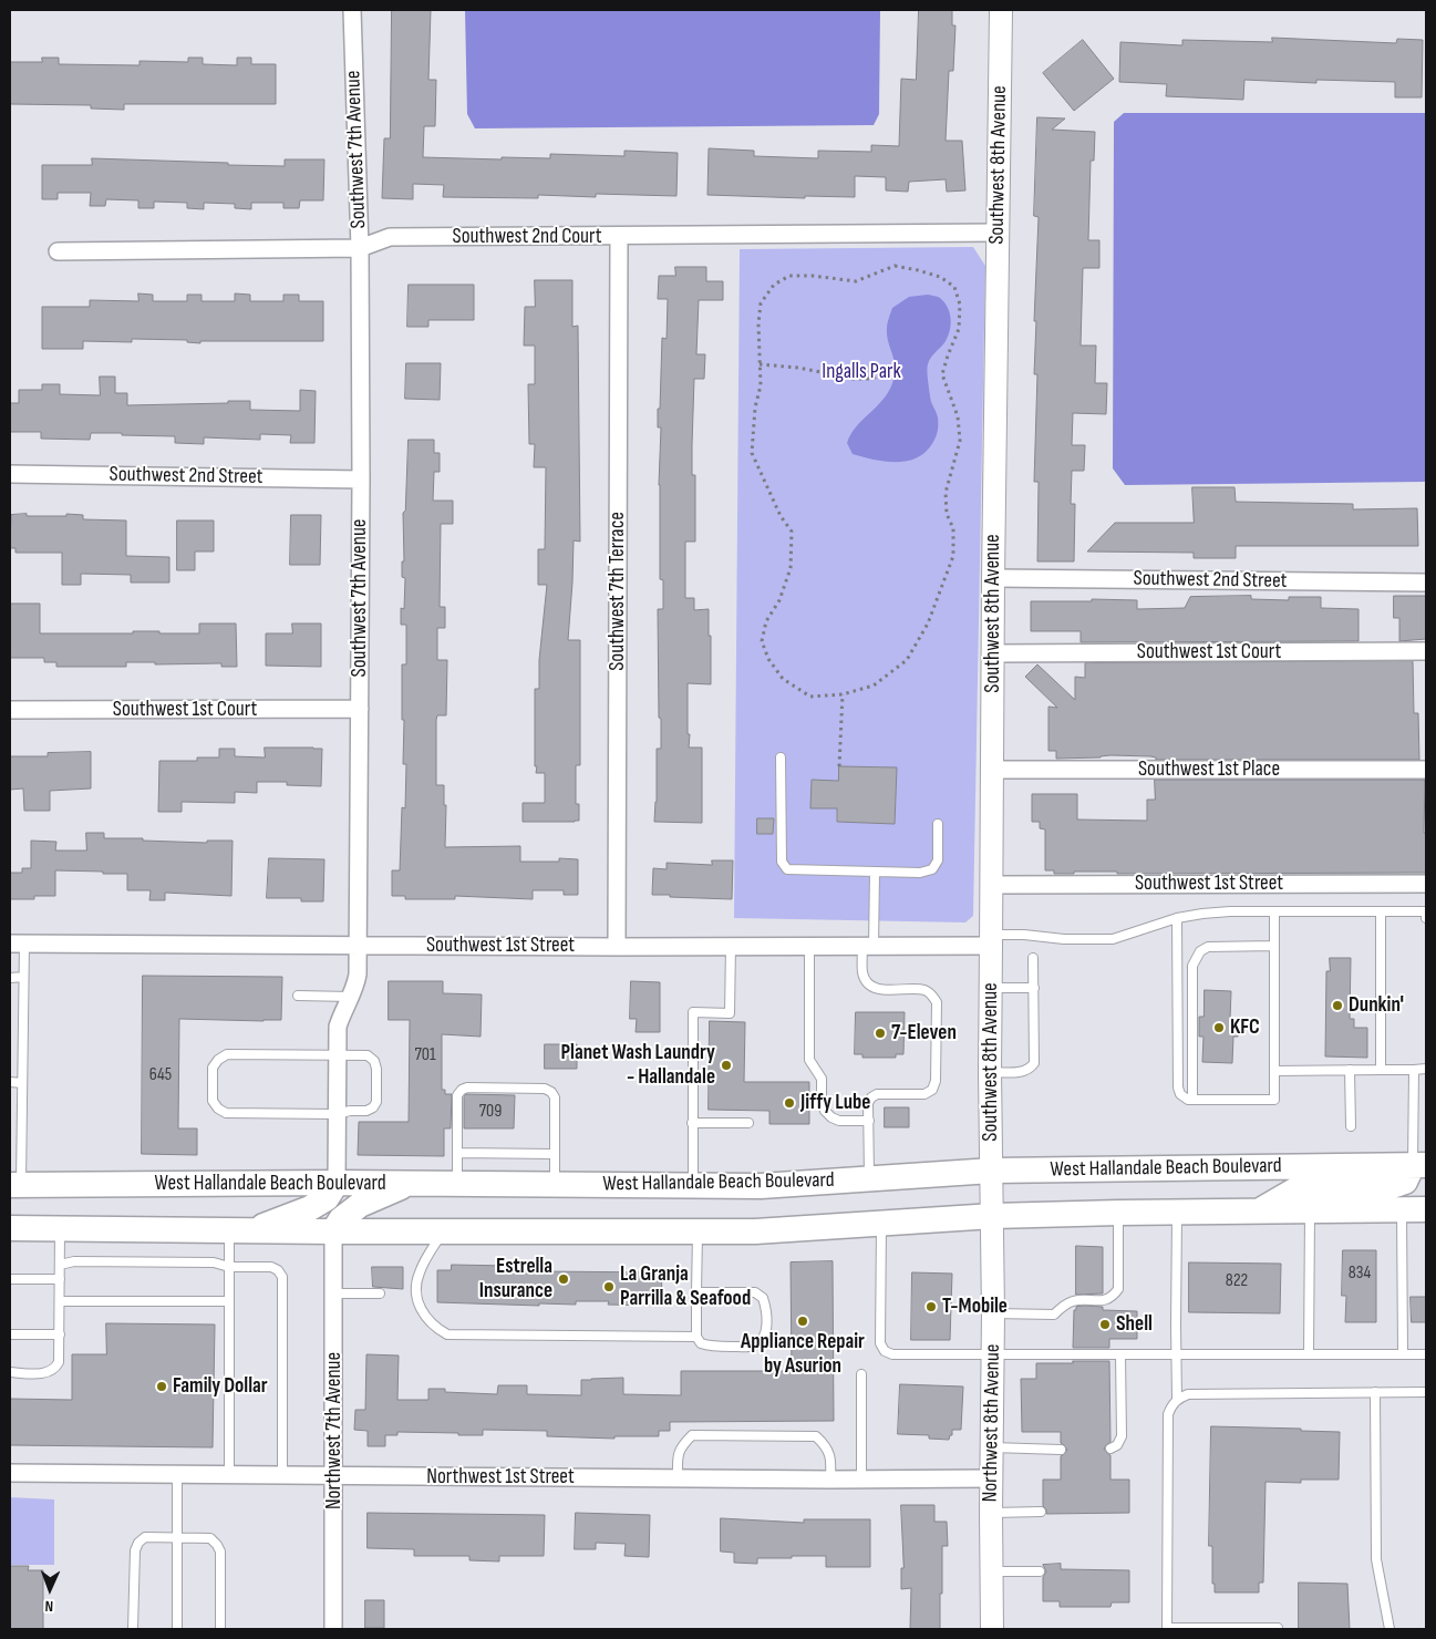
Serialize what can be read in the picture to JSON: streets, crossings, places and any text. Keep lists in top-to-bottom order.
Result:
{
  "streets": {
    "main road": ["West Hallandale Beach Boulevard"],
    "street": [
      "Southwest 7th Avenue",
      "Southwest 8th Avenue",
      "Southwest 2nd Court",
      "Southwest 2nd Street",
      "Southwest 7th Terrace",
      "Southwest 1st Court",
      "Southwest 1st Place",
      "Southwest 1st Street",
      "Northwest 8th Avenue",
      "Northwest 7th Avenue",
      "Northwest 1st Street"
    ]
  },
  "crossings": [
    ["Southwest 7th Avenue", "Southwest 2nd Court"],
    ["Southwest 7th Avenue", "Southwest 2nd Street"],
    ["Southwest 7th Avenue", "Southwest 1st Court"],
    ["Southwest 7th Avenue", "Southwest 1st Street"],
    ["Southwest 7th Avenue", "West Hallandale Beach Boulevard"],
    ["Southwest 8th Avenue", "Southwest 2nd Court"],
    ["Southwest 8th Avenue", "Southwest 2nd Street"],
    ["Southwest 8th Avenue", "Southwest 1st Court"],
    ["Southwest 8th Avenue", "Southwest 1st Place"],
    ["Southwest 8th Avenue", "Southwest 1st Street"],
    ["Southwest 8th Avenue", "West Hallandale Beach Boulevard"],
    ["Southwest 8th Avenue", "Northwest 8th Avenue"],
    ["Southwest 2nd Court", "Southwest 7th Terrace"],
    ["Southwest 7th Terrace", "Southwest 1st Street"],
    ["West Hallandale Beach Boulevard", "Northwest 8th Avenue"],
    ["West Hallandale Beach Boulevard", "Northwest 7th Avenue"],
    ["Northwest 8th Avenue", "Northwest 1st Street"],
    ["Northwest 7th Avenue", "Northwest 1st Street"]
  ],
  "parks": ["Ingalls Park"],
  "places": [
    "Dunkin'",
    "KFC",
    "7-Eleven",
    "Planet Wash Laundry - Hallandale",
    "Jiffy Lube",
    "Estrella Insurance",
    "La Granja Parrilla & Seafood",
    "T-Mobile",
    "Appliance Repair by Asurion",
    "Shell",
    "Family Dollar"
  ],
  "house_numbers": [
    "701",
    "645",
    "709",
    "834",
    "822"
  ],
  "north": "bottom"
}
